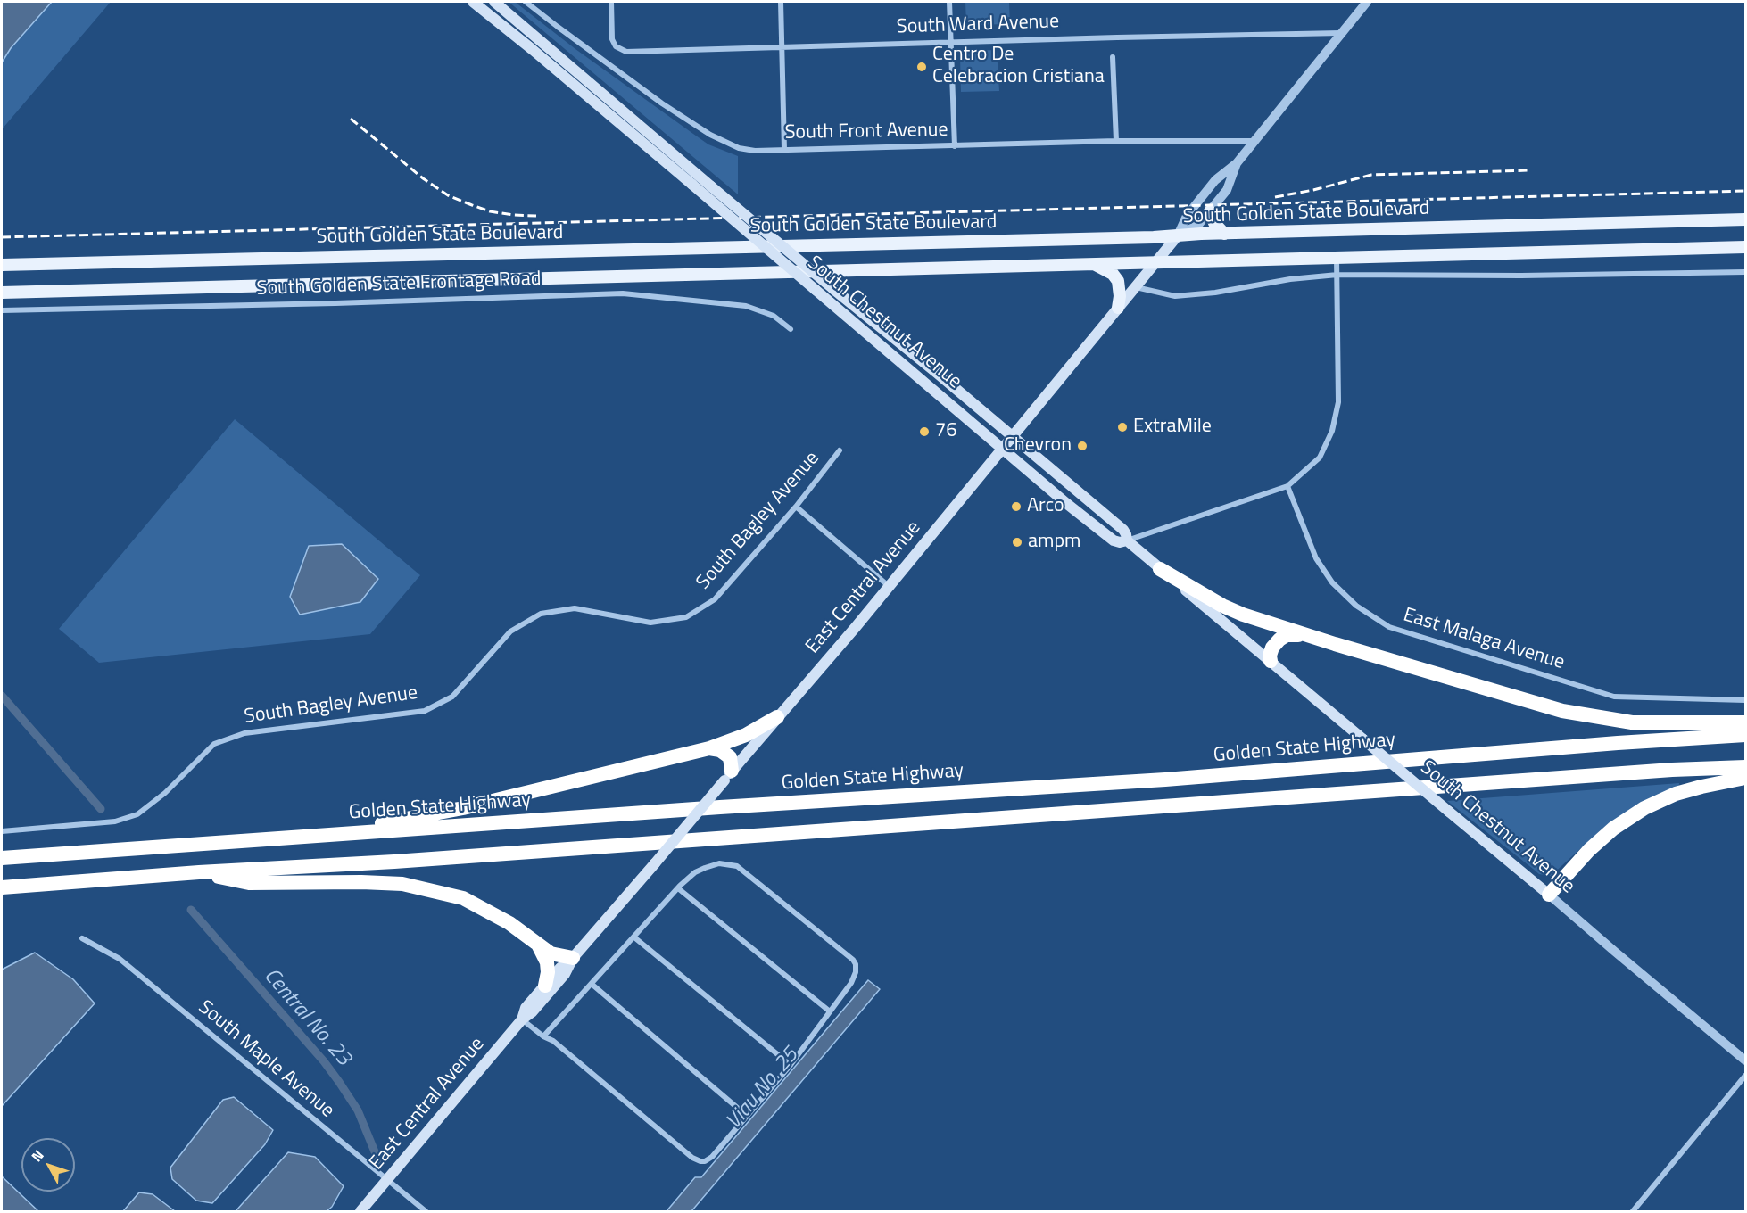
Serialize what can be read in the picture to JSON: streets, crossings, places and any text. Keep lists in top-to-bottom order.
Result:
{
  "streets": {
    "highway": ["Golden State Highway"],
    "main road": ["South Golden State Boulevard", "South Chestnut Avenue", "East Central Avenue"],
    "street": [
      "South Ward Avenue",
      "South Front Avenue",
      "South Golden State Frontage Road",
      "South Bagley Avenue",
      "East Malaga Avenue",
      "South Maple Avenue"
    ]
  },
  "crossings": [
    ["South Ward Avenue", "East Central Avenue"],
    ["South Front Avenue", "East Central Avenue"],
    ["South Golden State Boulevard", "East Central Avenue"],
    ["South Chestnut Avenue", "East Central Avenue"],
    ["East Central Avenue", "South Maple Avenue"]
  ],
  "water": ["Central No. 23", "Viau No. 25"],
  "places": [
    "Centro De Celebracion Cristiana",
    "ExtraMile",
    "76",
    "Chevron",
    "Arco",
    "ampm"
  ],
  "north": "top left"
}
